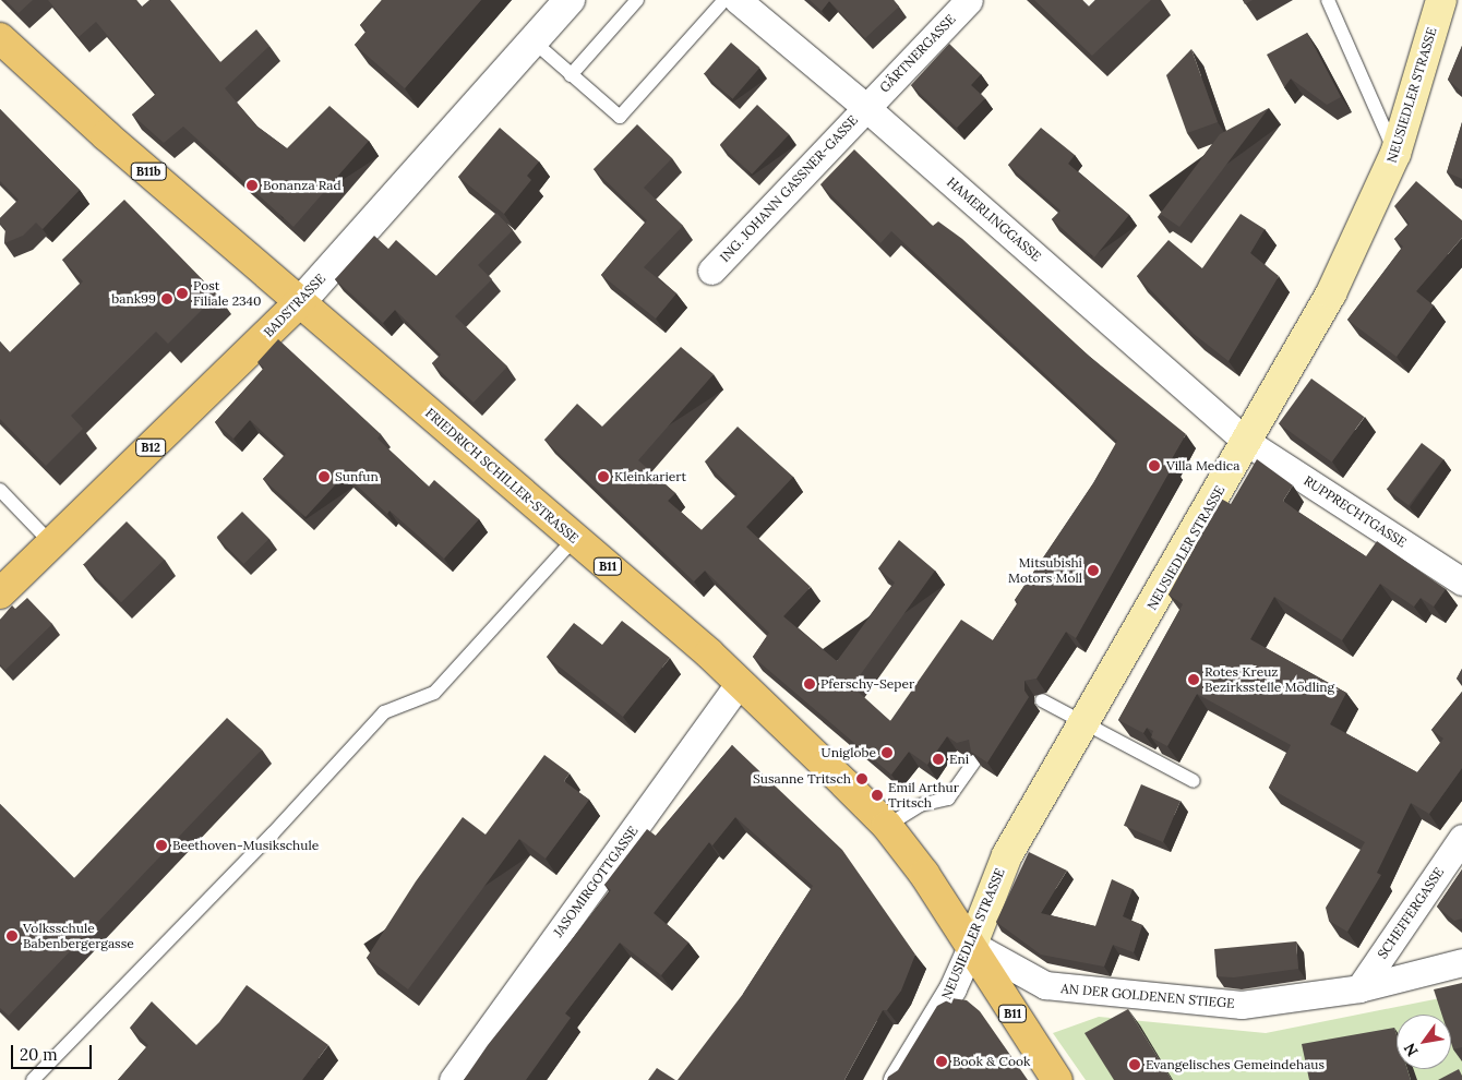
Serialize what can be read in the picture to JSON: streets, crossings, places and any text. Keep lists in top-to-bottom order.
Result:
{
  "streets": {
    "main road": [
      "NEUSIEDLER STRASSE",
      "B11b",
      "BADSTRASSE",
      "B12",
      "FRIEDRICH SCHILLER-STRASSE",
      "B11"
    ],
    "street": [
      "GÄRTNERGASSE",
      "ING. JOHANN GASSNER-GASSE",
      "HAMERLINGGASSE",
      "RUPPRECHTGASSE",
      "JASOMIRGOTTGASSE",
      "SCHEFFERGASSE",
      "AN DER GOLDENEN STIEGE"
    ]
  },
  "crossings": [
    ["GÄRTNERGASSE", "ING. JOHANN GASSNER-GASSE"],
    ["GÄRTNERGASSE", "HAMERLINGGASSE"],
    ["NEUSIEDLER STRASSE", "HAMERLINGGASSE"],
    ["NEUSIEDLER STRASSE", "FRIEDRICH SCHILLER-STRASSE"],
    ["NEUSIEDLER STRASSE", "RUPPRECHTGASSE"],
    ["NEUSIEDLER STRASSE", "B11"],
    ["NEUSIEDLER STRASSE", "AN DER GOLDENEN STIEGE"],
    ["ING. JOHANN GASSNER-GASSE", "HAMERLINGGASSE"],
    ["HAMERLINGGASSE", "RUPPRECHTGASSE"],
    ["BADSTRASSE", "FRIEDRICH SCHILLER-STRASSE"],
    ["FRIEDRICH SCHILLER-STRASSE", "B11"],
    ["FRIEDRICH SCHILLER-STRASSE", "JASOMIRGOTTGASSE"],
    ["FRIEDRICH SCHILLER-STRASSE", "AN DER GOLDENEN STIEGE"],
    ["B11", "AN DER GOLDENEN STIEGE"],
    ["SCHEFFERGASSE", "AN DER GOLDENEN STIEGE"]
  ],
  "places": [
    "Bonanza Rad",
    "Post Filiale 2340",
    "bank99",
    "Villa Medica",
    "Sunfun",
    "Kleinkariert",
    "Mitsubishi Motors Moll",
    "Rotes Kreuz Bezirksstelle Mödling",
    "Pferschy-Seper",
    "Uniglobe",
    "Eni",
    "Susanne Tritsch",
    "Emil Arthur Tritsch",
    "Beethoven-Musikschule",
    "Volksschule Babenbergergasse",
    "Book & Cook",
    "Evangelisches Gemeindehaus"
  ],
  "scale_bar": "20 m",
  "north": "bottom left"
}
